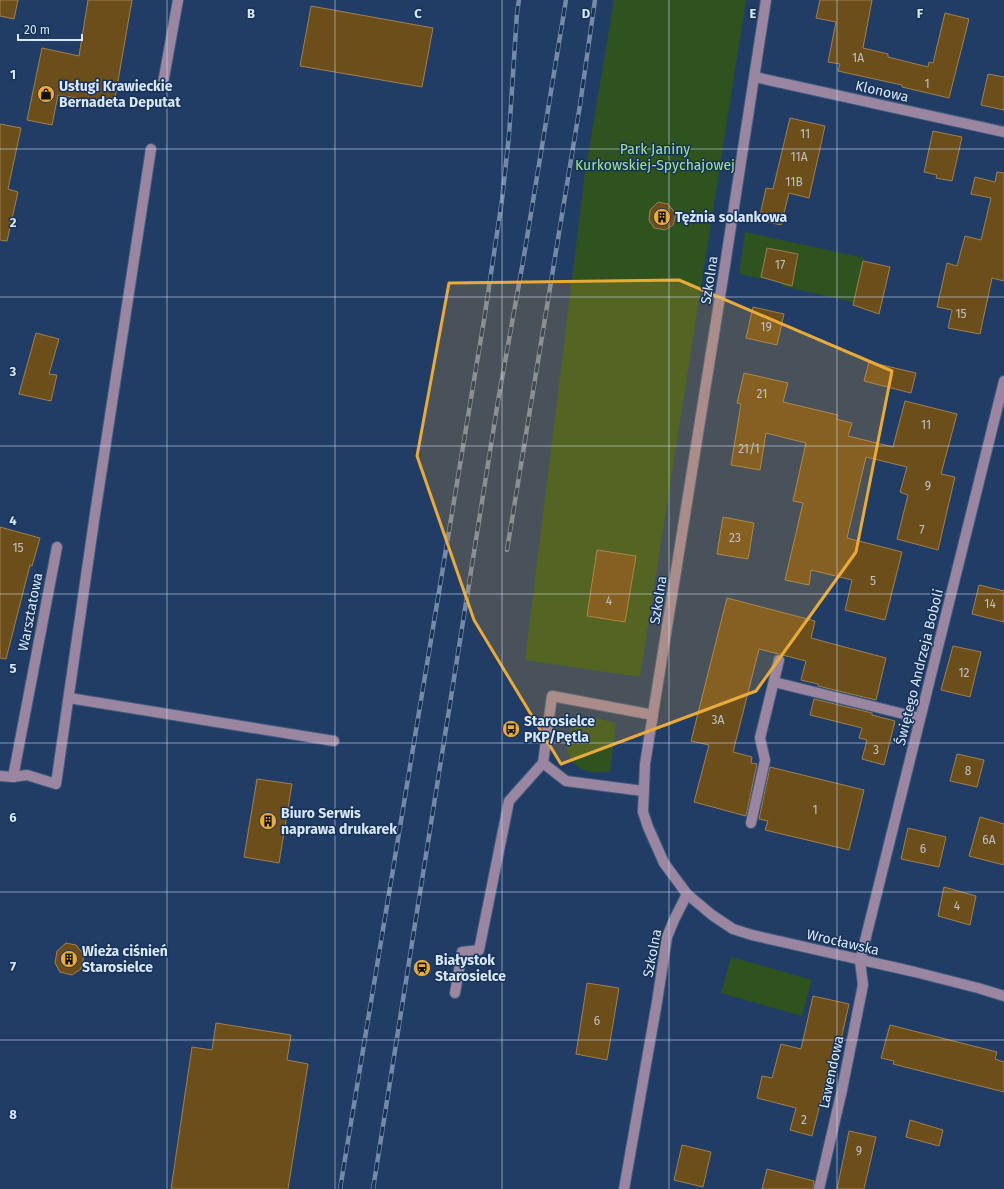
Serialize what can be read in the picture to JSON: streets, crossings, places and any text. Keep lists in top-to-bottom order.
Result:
{
  "streets": {
    "street": [
      "Klonowa",
      "Szkolna",
      "Warsztatowa",
      "Świętego Andrzeja Boboli",
      "Wrocławska",
      "Lawendowa"
    ]
  },
  "crossings": [
    ["Klonowa", "Szkolna"],
    ["Szkolna", "Wrocławska"],
    ["Świętego Andrzeja Boboli", "Wrocławska"],
    ["Świętego Andrzeja Boboli", "Lawendowa"],
    ["Wrocławska", "Lawendowa"]
  ],
  "parks": ["Park Janiny Kurkowskiej-Spychajowej"],
  "places": {
    "shop": ["Usługi Krawieckie Bernadeta Deputat"],
    "building": ["Tężnia solankowa", "Biuro Serwis naprawa drukarek", "Wieża ciśnień Starosielce"],
    "bus stop": ["Starosielce PKP/Pętla"],
    "station": ["Białystok Starosielce"]
  },
  "house_numbers": [
    "1A",
    "1",
    "11",
    "11A",
    "11B",
    "17",
    "15",
    "19",
    "21",
    "11",
    "21/1",
    "9",
    "7",
    "23",
    "15",
    "5",
    "4",
    "14",
    "12",
    "3A",
    "3",
    "8",
    "1",
    "6A",
    "6",
    "4",
    "6",
    "2",
    "9"
  ],
  "scale_bar": "20 m",
  "grid": {
    "columns": [
      "B",
      "C",
      "D",
      "E",
      "F"
    ],
    "rows": [
      "1",
      "2",
      "3",
      "4",
      "5",
      "6",
      "7",
      "8"
    ]
  }
}
